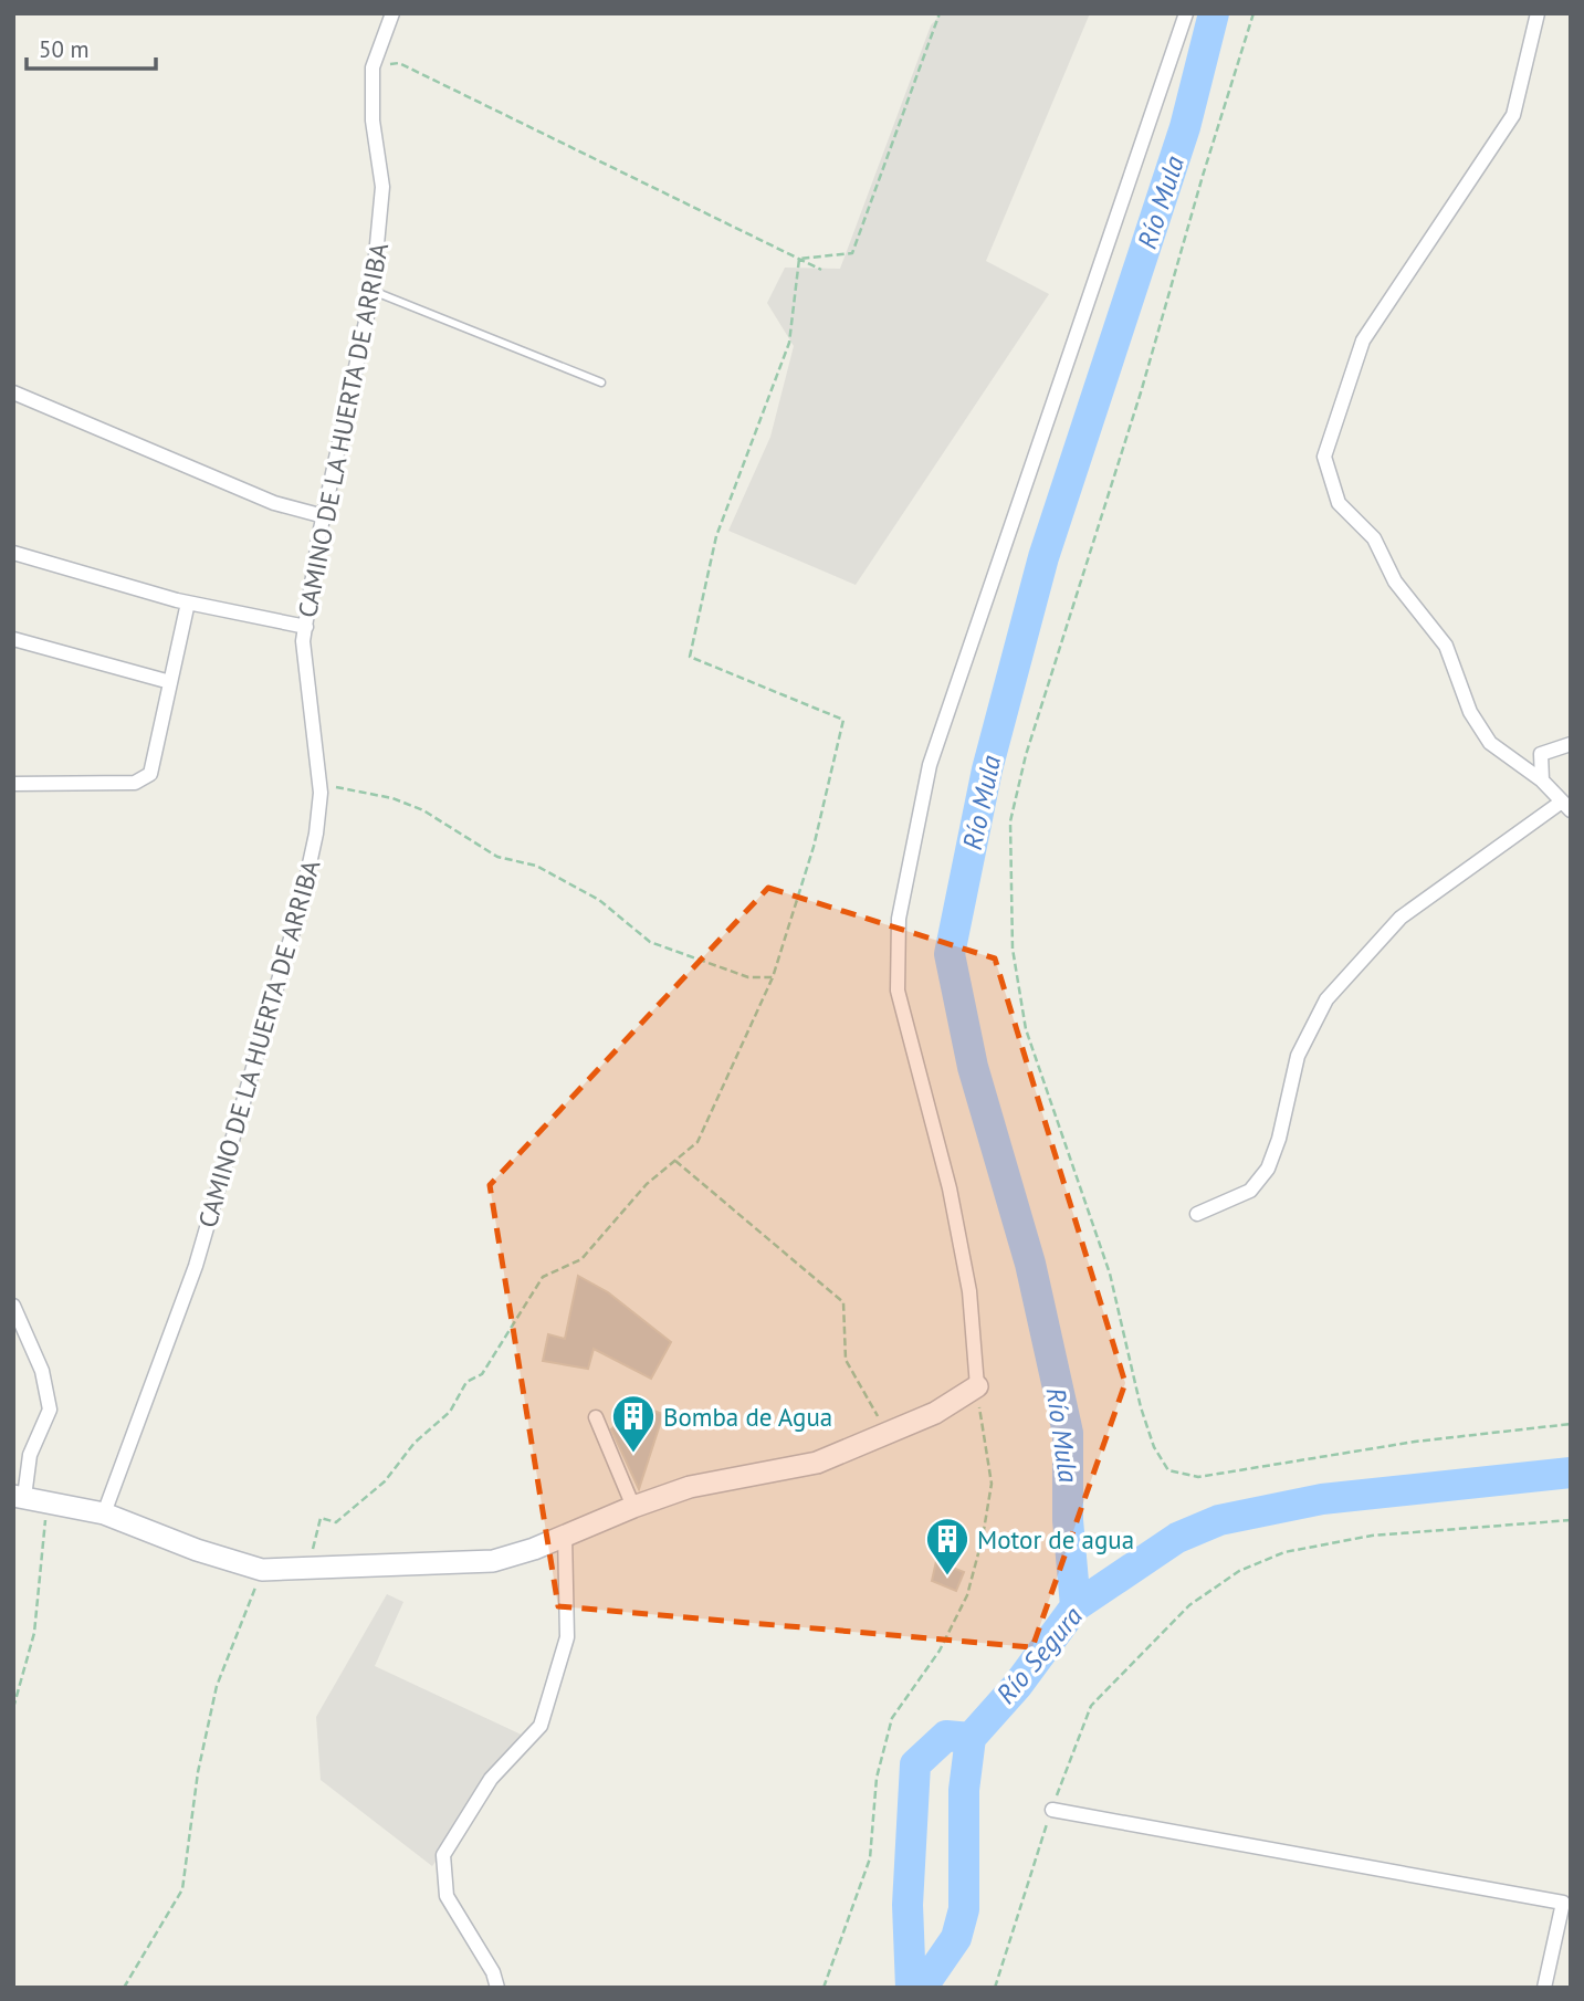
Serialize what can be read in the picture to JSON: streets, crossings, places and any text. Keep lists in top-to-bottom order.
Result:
{
  "streets": {
    "street": ["CAMINO DE LA HUERTA DE ARRIBA"]
  },
  "water": ["Río Mula", "Río Segura"],
  "places": {
    "building": ["Bomba de Agua", "Motor de agua"]
  },
  "scale_bar": "50 m"
}
